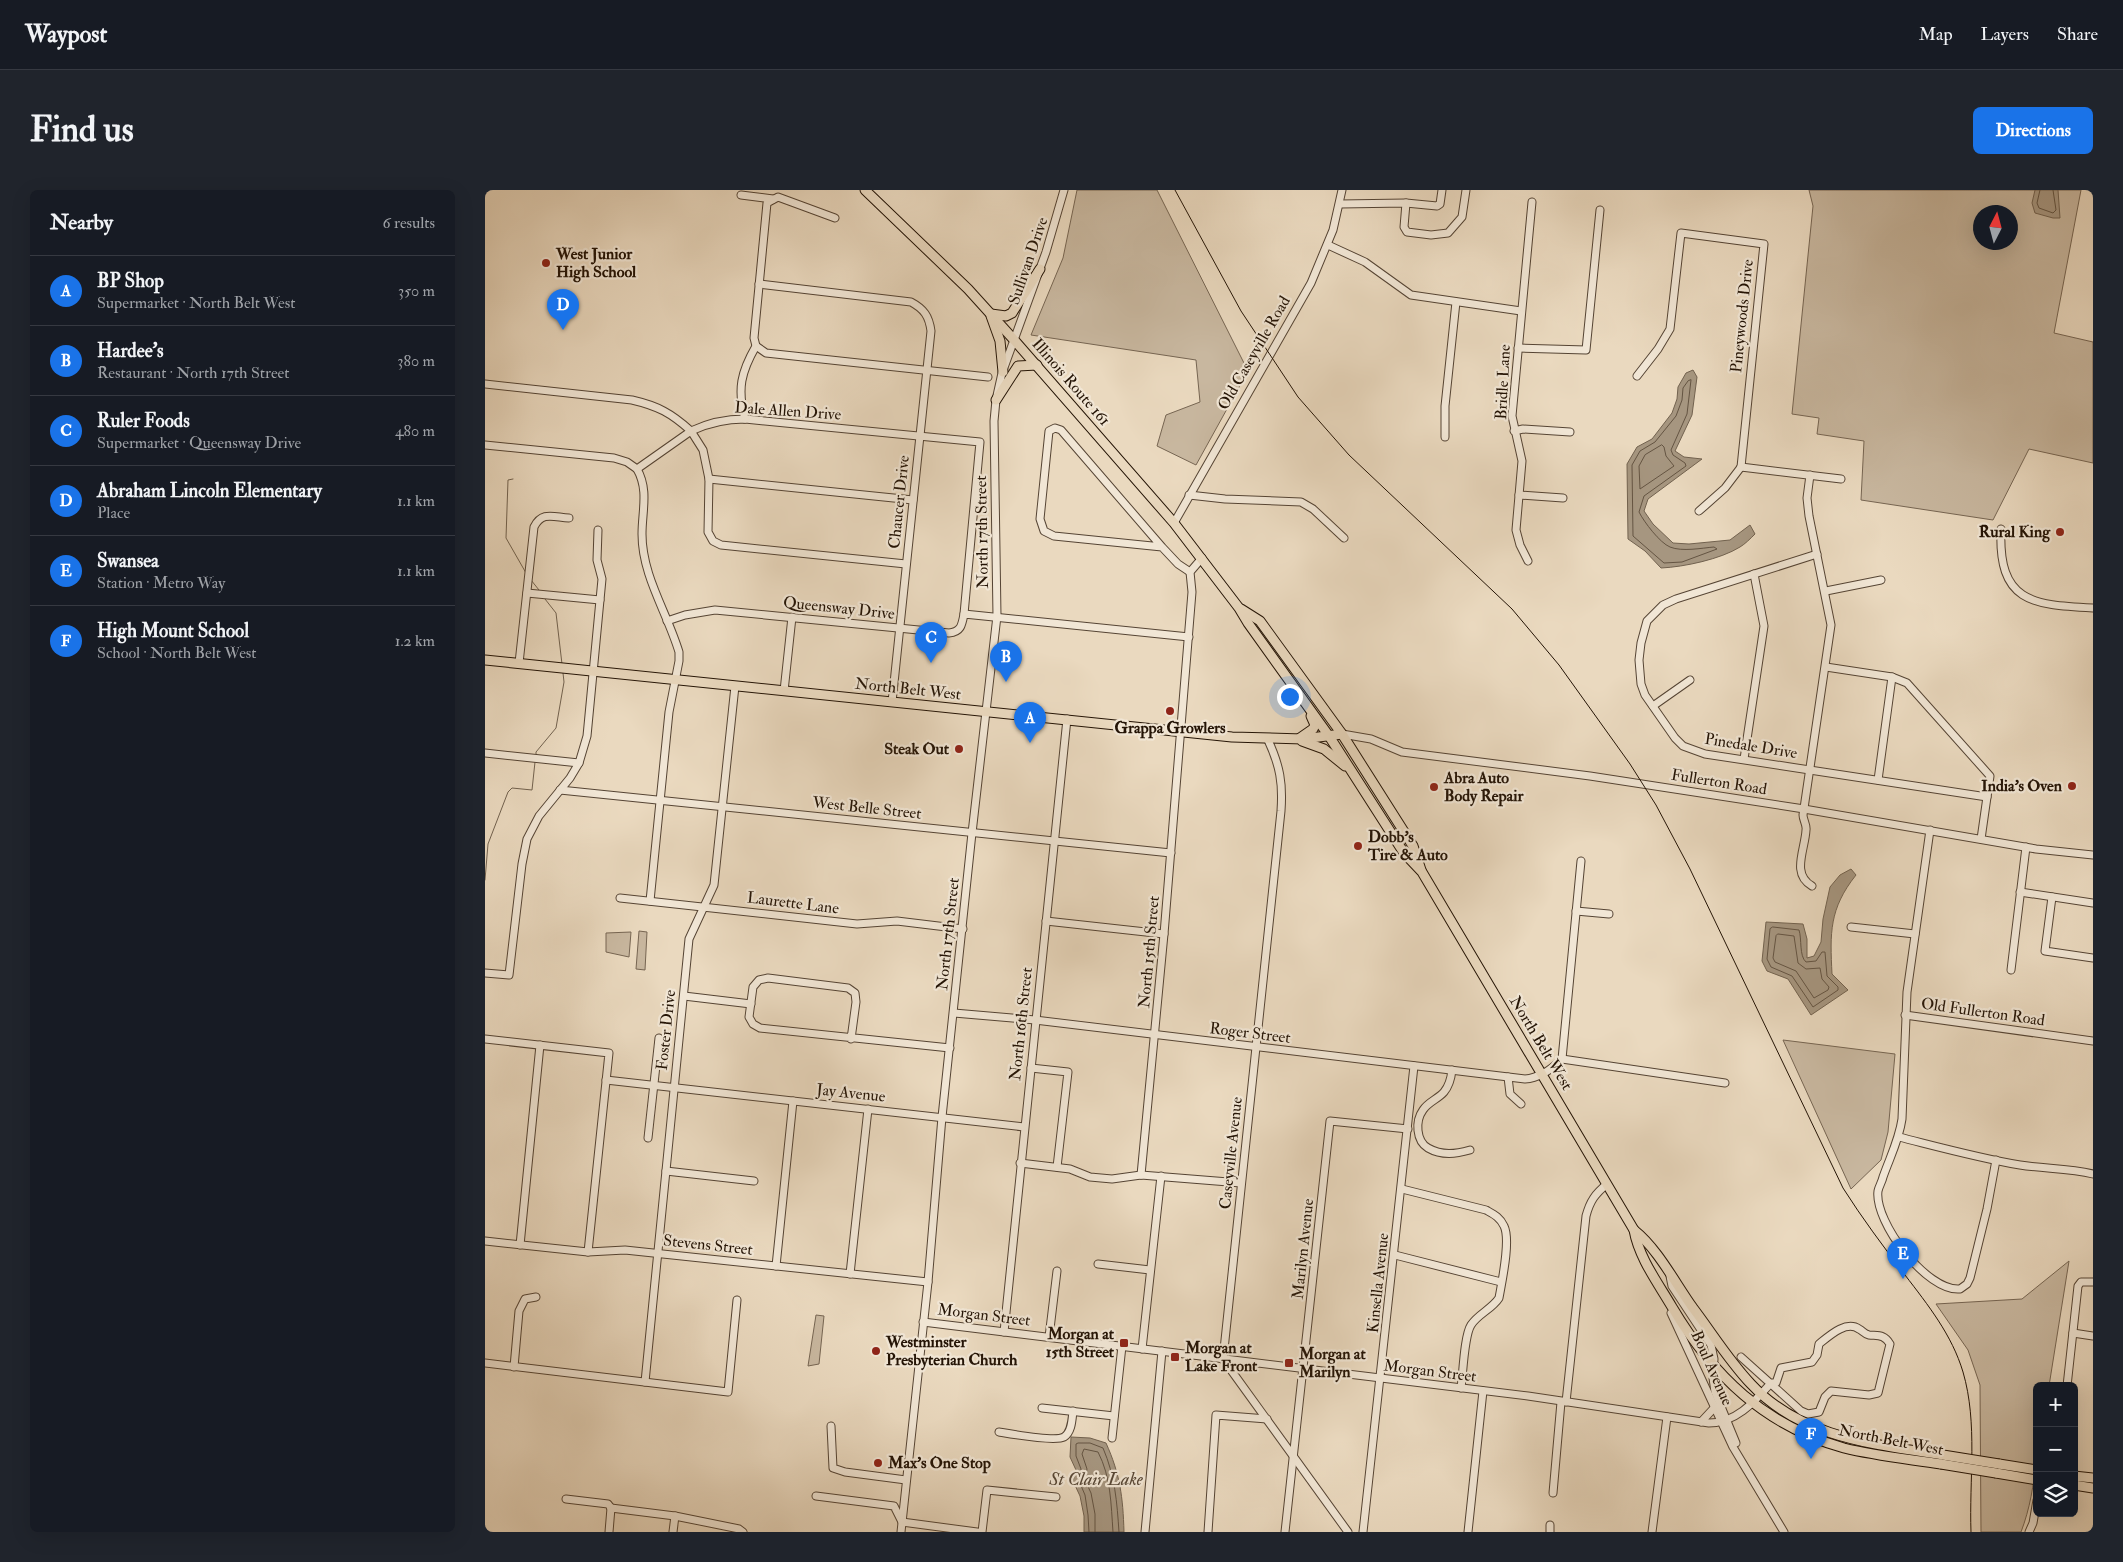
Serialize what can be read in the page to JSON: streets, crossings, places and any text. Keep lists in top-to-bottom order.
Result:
{
  "streets": {
    "main road": ["Illinois Route 161", "North Belt West"],
    "street": [
      "Sullivan Drive",
      "Pineywoods Drive",
      "Old Caseyville Road",
      "Bridle Lane",
      "Dale Allen Drive",
      "Chaucer Drive",
      "North 17th Street",
      "Queensway Drive",
      "Pinedale Drive",
      "Fullerton Road",
      "West Belle Street",
      "Laurette Lane",
      "North 15th Street",
      "Old Fullerton Road",
      "North 16th Street",
      "Foster Drive",
      "Roger Street",
      "Jay Avenue",
      "Caseyville Avenue",
      "Stevens Street",
      "Marilyn Avenue",
      "Kinsella Avenue",
      "Morgan Street",
      "Boul Avenue"
    ]
  },
  "crossings": [
    ["Sullivan Drive", "Illinois Route 161"],
    ["Sullivan Drive", "North 17th Street"],
    ["Old Caseyville Road", "Illinois Route 161"],
    ["Illinois Route 161", "North 17th Street"],
    ["Illinois Route 161", "North Belt West"],
    ["Illinois Route 161", "Fullerton Road"],
    ["Dale Allen Drive", "Chaucer Drive"],
    ["Dale Allen Drive", "Queensway Drive"],
    ["Chaucer Drive", "Queensway Drive"],
    ["Chaucer Drive", "North Belt West"],
    ["North 17th Street", "North Belt West"],
    ["North 17th Street", "West Belle Street"],
    ["North 17th Street", "Laurette Lane"],
    ["North 17th Street", "Roger Street"],
    ["North 17th Street", "Jay Avenue"],
    ["North 17th Street", "Stevens Street"],
    ["North 17th Street", "Morgan Street"],
    ["North Belt West", "Fullerton Road"],
    ["North Belt West", "North 15th Street"],
    ["North Belt West", "North 16th Street"],
    ["North Belt West", "Foster Drive"],
    ["North Belt West", "Roger Street"],
    ["North Belt West", "Caseyville Avenue"],
    ["North Belt West", "Boul Avenue"],
    ["Fullerton Road", "Old Fullerton Road"],
    ["West Belle Street", "North 15th Street"],
    ["West Belle Street", "North 16th Street"],
    ["West Belle Street", "Foster Drive"],
    ["Laurette Lane", "Foster Drive"],
    ["North 15th Street", "Roger Street"],
    ["North 16th Street", "Roger Street"],
    ["North 16th Street", "Jay Avenue"],
    ["North 16th Street", "Morgan Street"],
    ["Foster Drive", "Jay Avenue"],
    ["Foster Drive", "Stevens Street"],
    ["Roger Street", "Caseyville Avenue"],
    ["Roger Street", "Kinsella Avenue"],
    ["Caseyville Avenue", "Morgan Street"],
    ["Marilyn Avenue", "Kinsella Avenue"],
    ["Marilyn Avenue", "Morgan Street"],
    ["Kinsella Avenue", "Morgan Street"],
    ["Morgan Street", "Boul Avenue"]
  ],
  "water": ["St Clair Lake"],
  "places": {
    "other": [
      "West Junior High School",
      "Rural King",
      "Grappa Growlers",
      "Steak Out",
      "India's Oven",
      "Abra Auto Body Repair",
      "Dobb's Tire & Auto",
      "Westminster Presbyterian Church",
      "Max's One Stop"
    ],
    "transit": ["Morgan at 15th Street", "Morgan at Lake Front", "Morgan at Marilyn"]
  },
  "north": "top",
  "page": {
    "header": "Waypost",
    "nav": ["Map", "Layers", "Share"],
    "buttons": "Directions",
    "title": "Find us",
    "heading": ["Nearby", "6 results"],
    "list": [
      {
        "mark": "A",
        "name": "BP Shop",
        "note": "Supermarket · North Belt West",
        "value": "350 m"
      },
      {
        "mark": "B",
        "name": "Hardee's",
        "note": "Restaurant · North 17th Street",
        "value": "380 m"
      },
      {
        "mark": "C",
        "name": "Ruler Foods",
        "note": "Supermarket · Queensway Drive",
        "value": "480 m"
      },
      {
        "mark": "D",
        "name": "Abraham Lincoln Elementary",
        "note": "Place",
        "value": "1.1 km"
      },
      {
        "mark": "E",
        "name": "Swansea",
        "note": "Station · Metro Way",
        "value": "1.1 km"
      },
      {
        "mark": "F",
        "name": "High Mount School",
        "note": "School · North Belt West",
        "value": "1.2 km"
      }
    ],
    "pins": [
      "D",
      "C",
      "B",
      "A",
      "E",
      "F"
    ],
    "map_buttons": ["+", "−"]
  }
}
